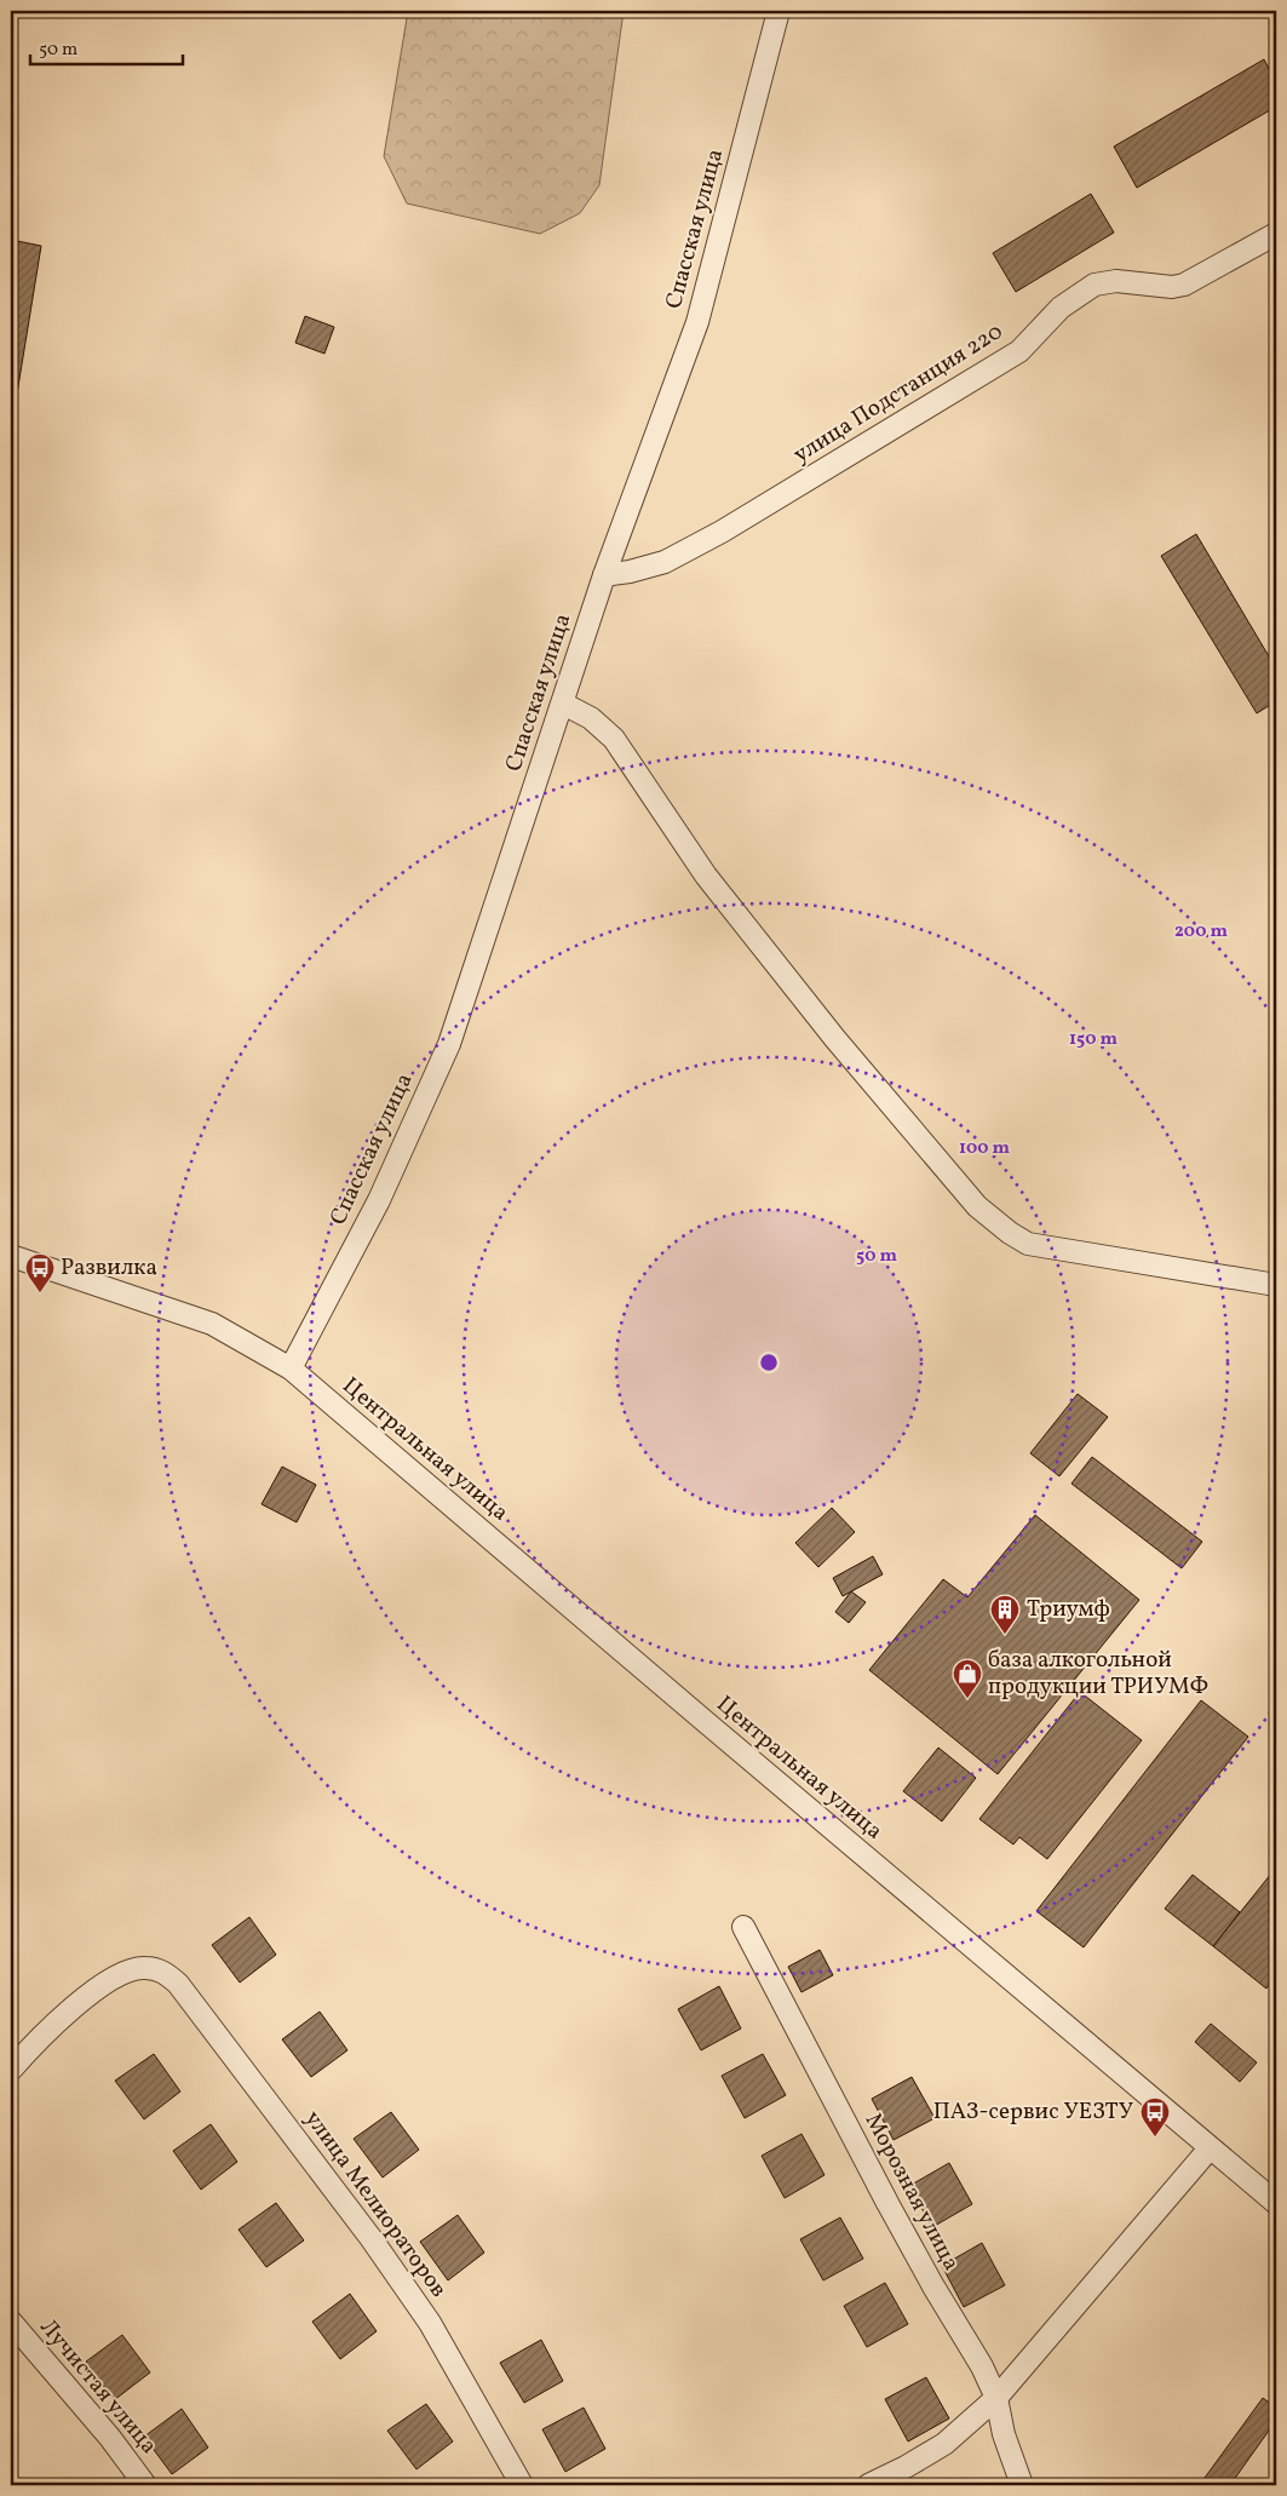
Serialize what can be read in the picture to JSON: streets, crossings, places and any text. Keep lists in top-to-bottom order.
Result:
{
  "streets": {
    "street": [
      "Спасская улица",
      "улица Подстанция 220",
      "Центральная улица",
      "Морозная улица",
      "улица Мелиораторов",
      "Лучистая улица"
    ]
  },
  "crossings": [
    ["Спасская улица", "улица Подстанция 220"],
    ["Спасская улица", "Центральная улица"]
  ],
  "places": {
    "bus stop": ["Развилка", "ПАЗ-сервис УЕЗТУ"],
    "building": ["Триумф"],
    "shop": ["база алкогольной продукции ТРИУМФ"]
  },
  "scale_bar": "50 m",
  "rings": [
    "200 m",
    "150 m",
    "100 m",
    "50 m"
  ]
}
